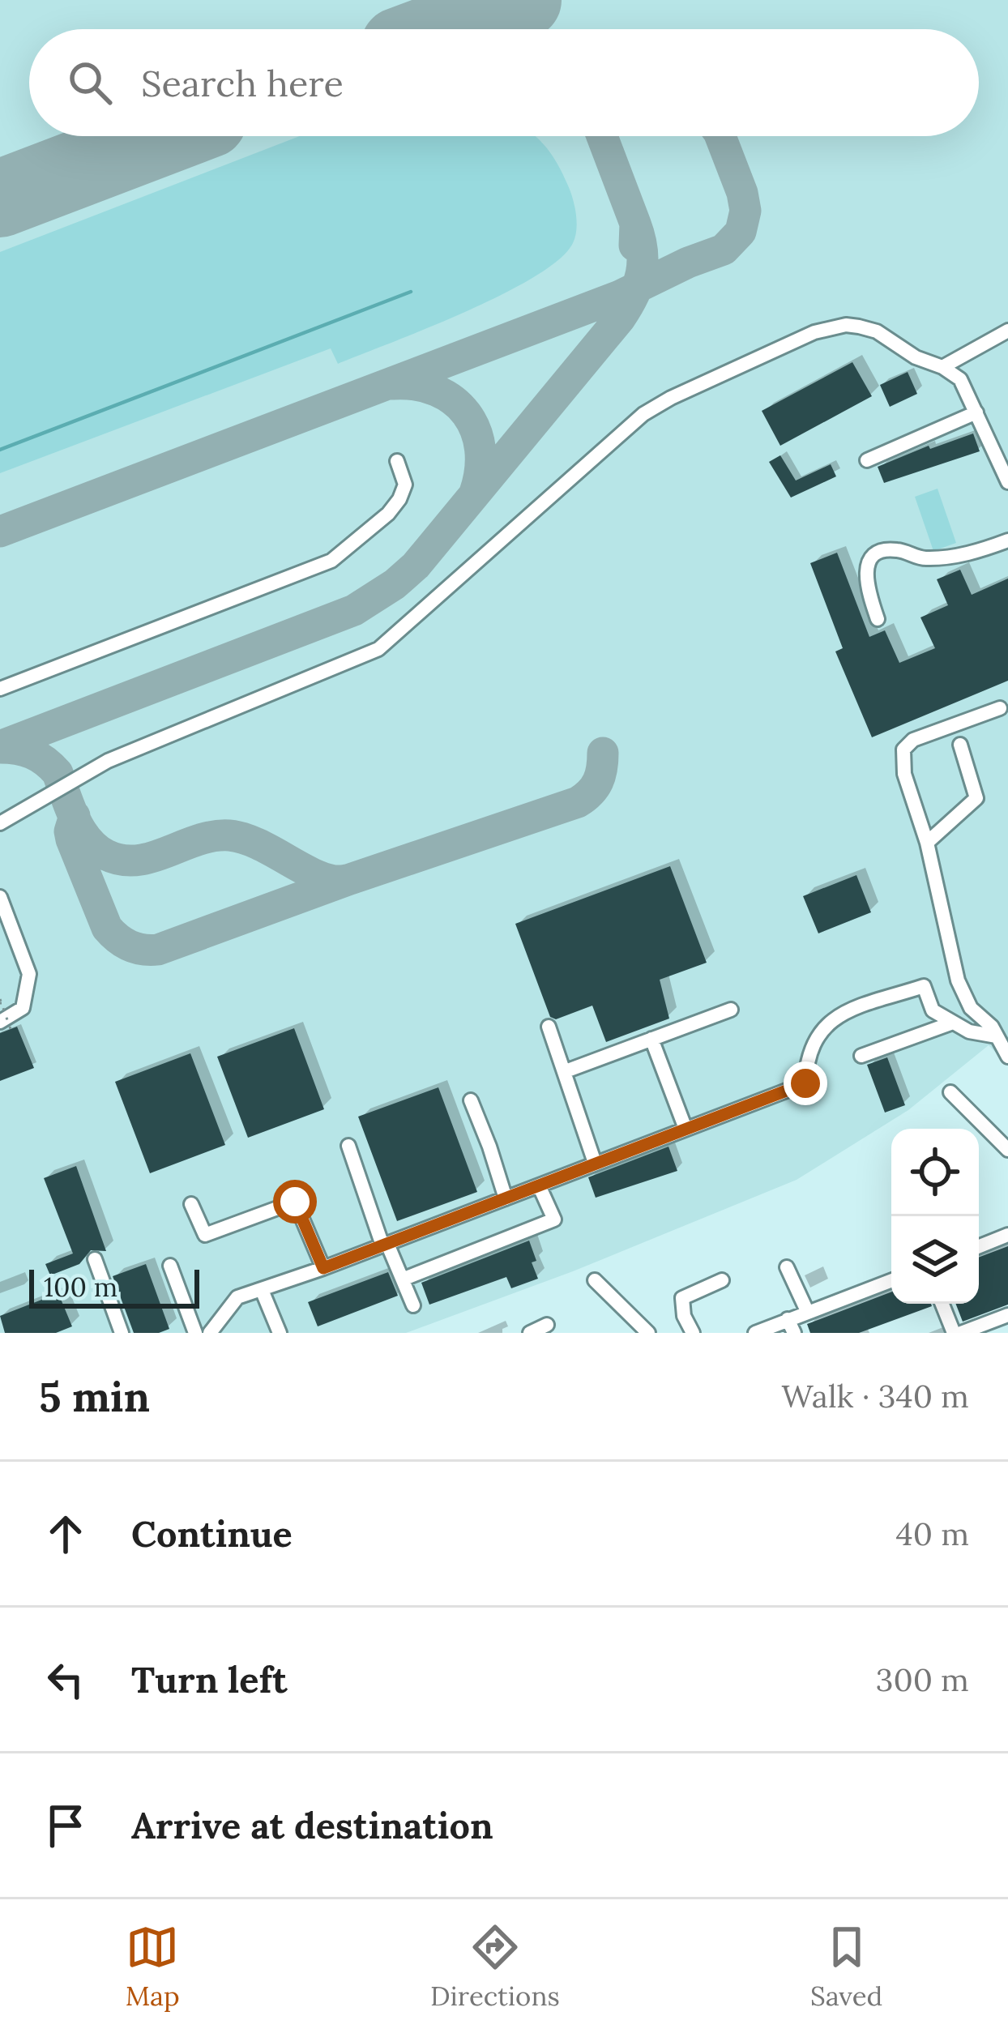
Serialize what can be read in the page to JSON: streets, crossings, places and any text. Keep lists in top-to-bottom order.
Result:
{
  "scale_bar": "100 m",
  "page": {
    "search": "Search here",
    "scale": "100 m",
    "heading": ["5 min", "Walk · 340 m"],
    "list": [
      ["Continue", "40 m"],
      ["Turn left", "300 m"],
      "Arrive at destination"
    ],
    "nav": ["Map", "Directions", "Saved"]
  }
}
